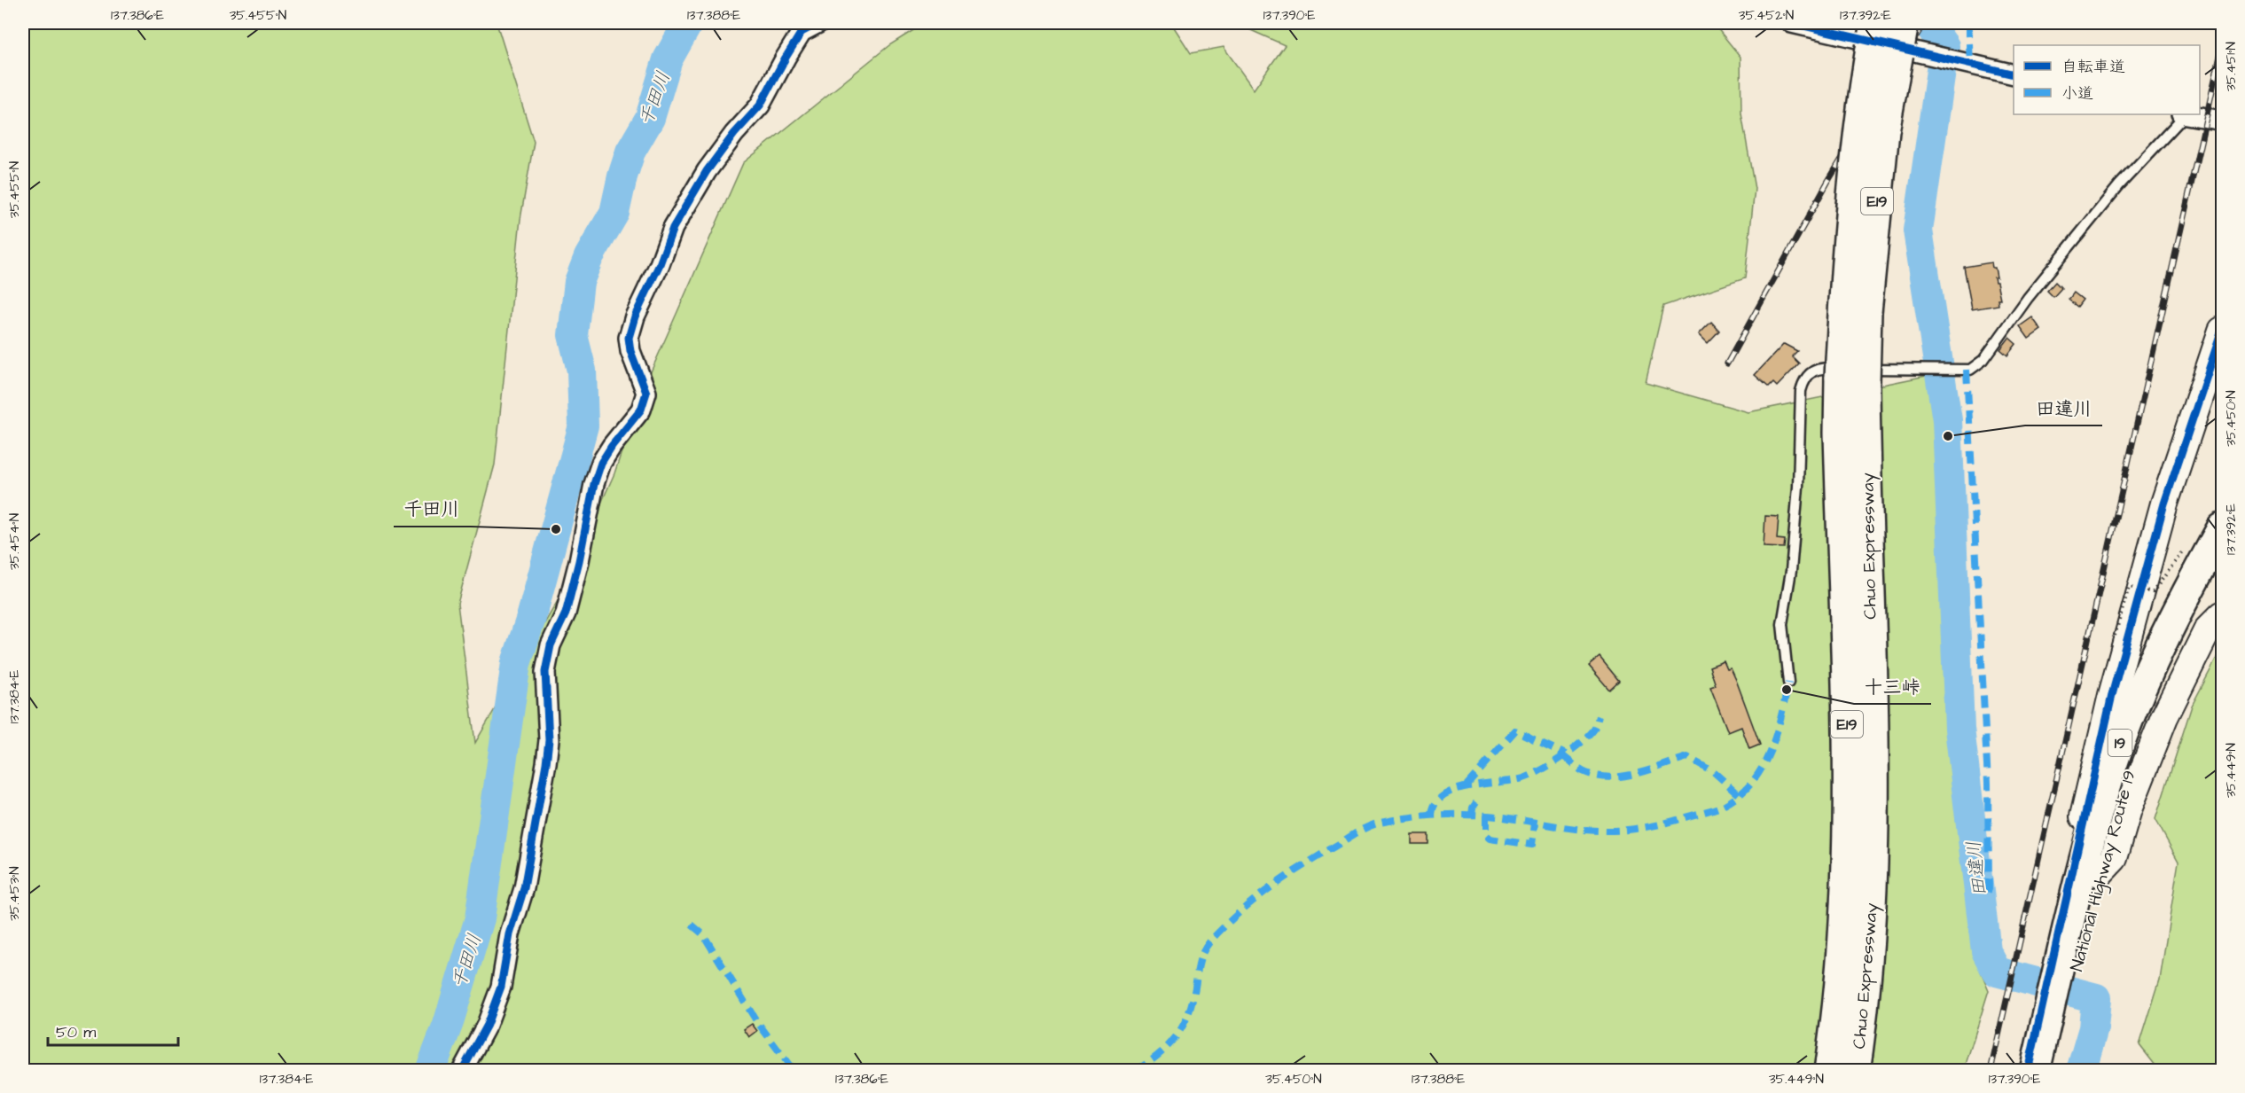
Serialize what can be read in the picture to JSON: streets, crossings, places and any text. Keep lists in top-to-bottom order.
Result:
{
  "streets": {
    "highway": [
      "E19",
      "Chuo Expressway",
      "19",
      "National Highway Route 19"
    ]
  },
  "water": ["千田川", "田違川"],
  "places": ["田違川", "千田川", "十三峠"],
  "legend": ["自転車道", "小道"],
  "scale_bar": "50 m",
  "coordinates": [
    "137.386°E",
    "35.455°N",
    "137.388°E",
    "137.390°E",
    "35.452°N",
    "137.392°E",
    "35.451°N",
    "35.450°N",
    "35.454°N",
    "137.384°E",
    "35.449°N",
    "35.453°N"
  ]
}
